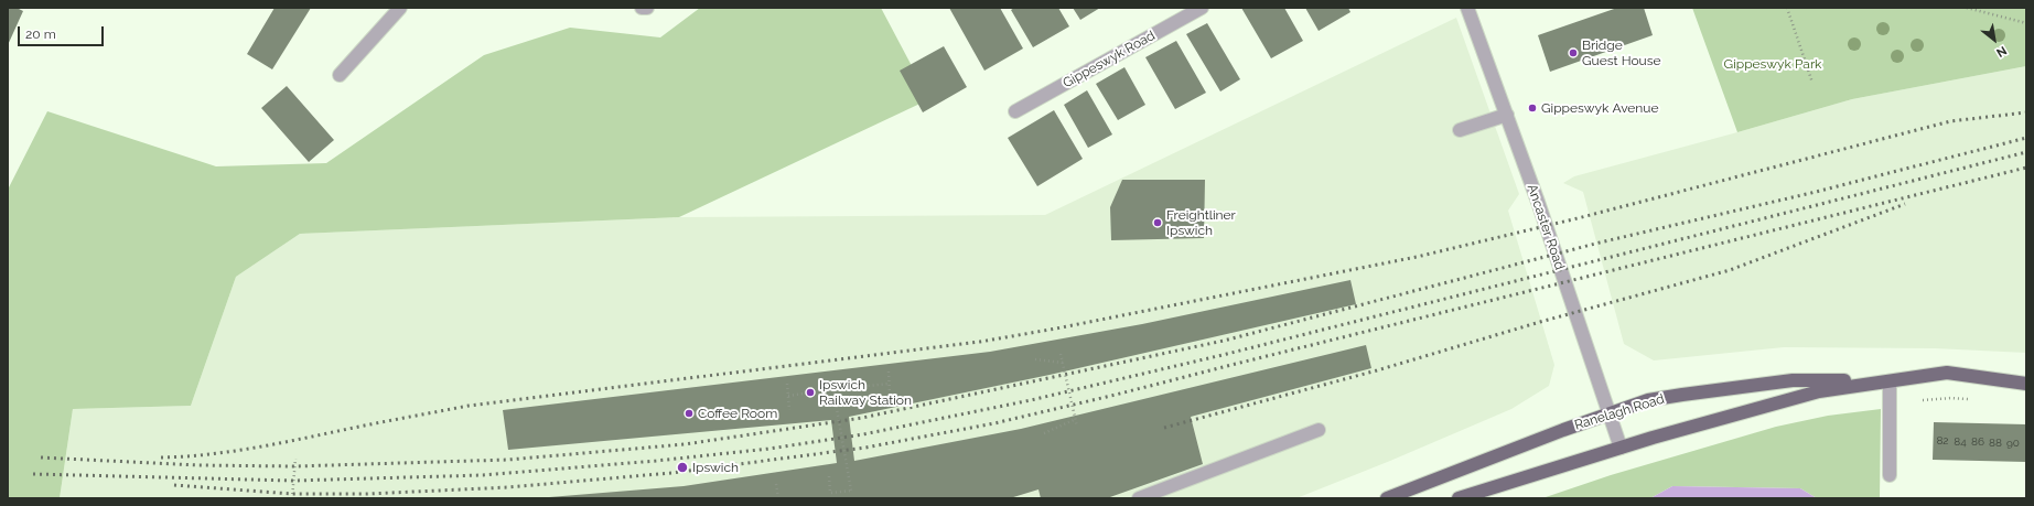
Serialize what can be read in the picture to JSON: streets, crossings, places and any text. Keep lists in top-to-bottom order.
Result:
{
  "streets": {
    "main road": ["Ranelagh Road"],
    "street": ["Gippeswyk Road", "Ancaster Road"]
  },
  "crossings": [
    ["Ancaster Road", "Ranelagh Road"]
  ],
  "parks": ["Gippeswyk Park"],
  "places": [
    "Bridge Guest House",
    "Gippeswyk Avenue",
    "Freightliner Ipswich",
    "Ipswich Railway Station",
    "Coffee Room",
    "Ipswich"
  ],
  "house_numbers": [
    "82",
    "84",
    "86",
    "88",
    "90"
  ],
  "scale_bar": "20 m",
  "north": "bottom right"
}
